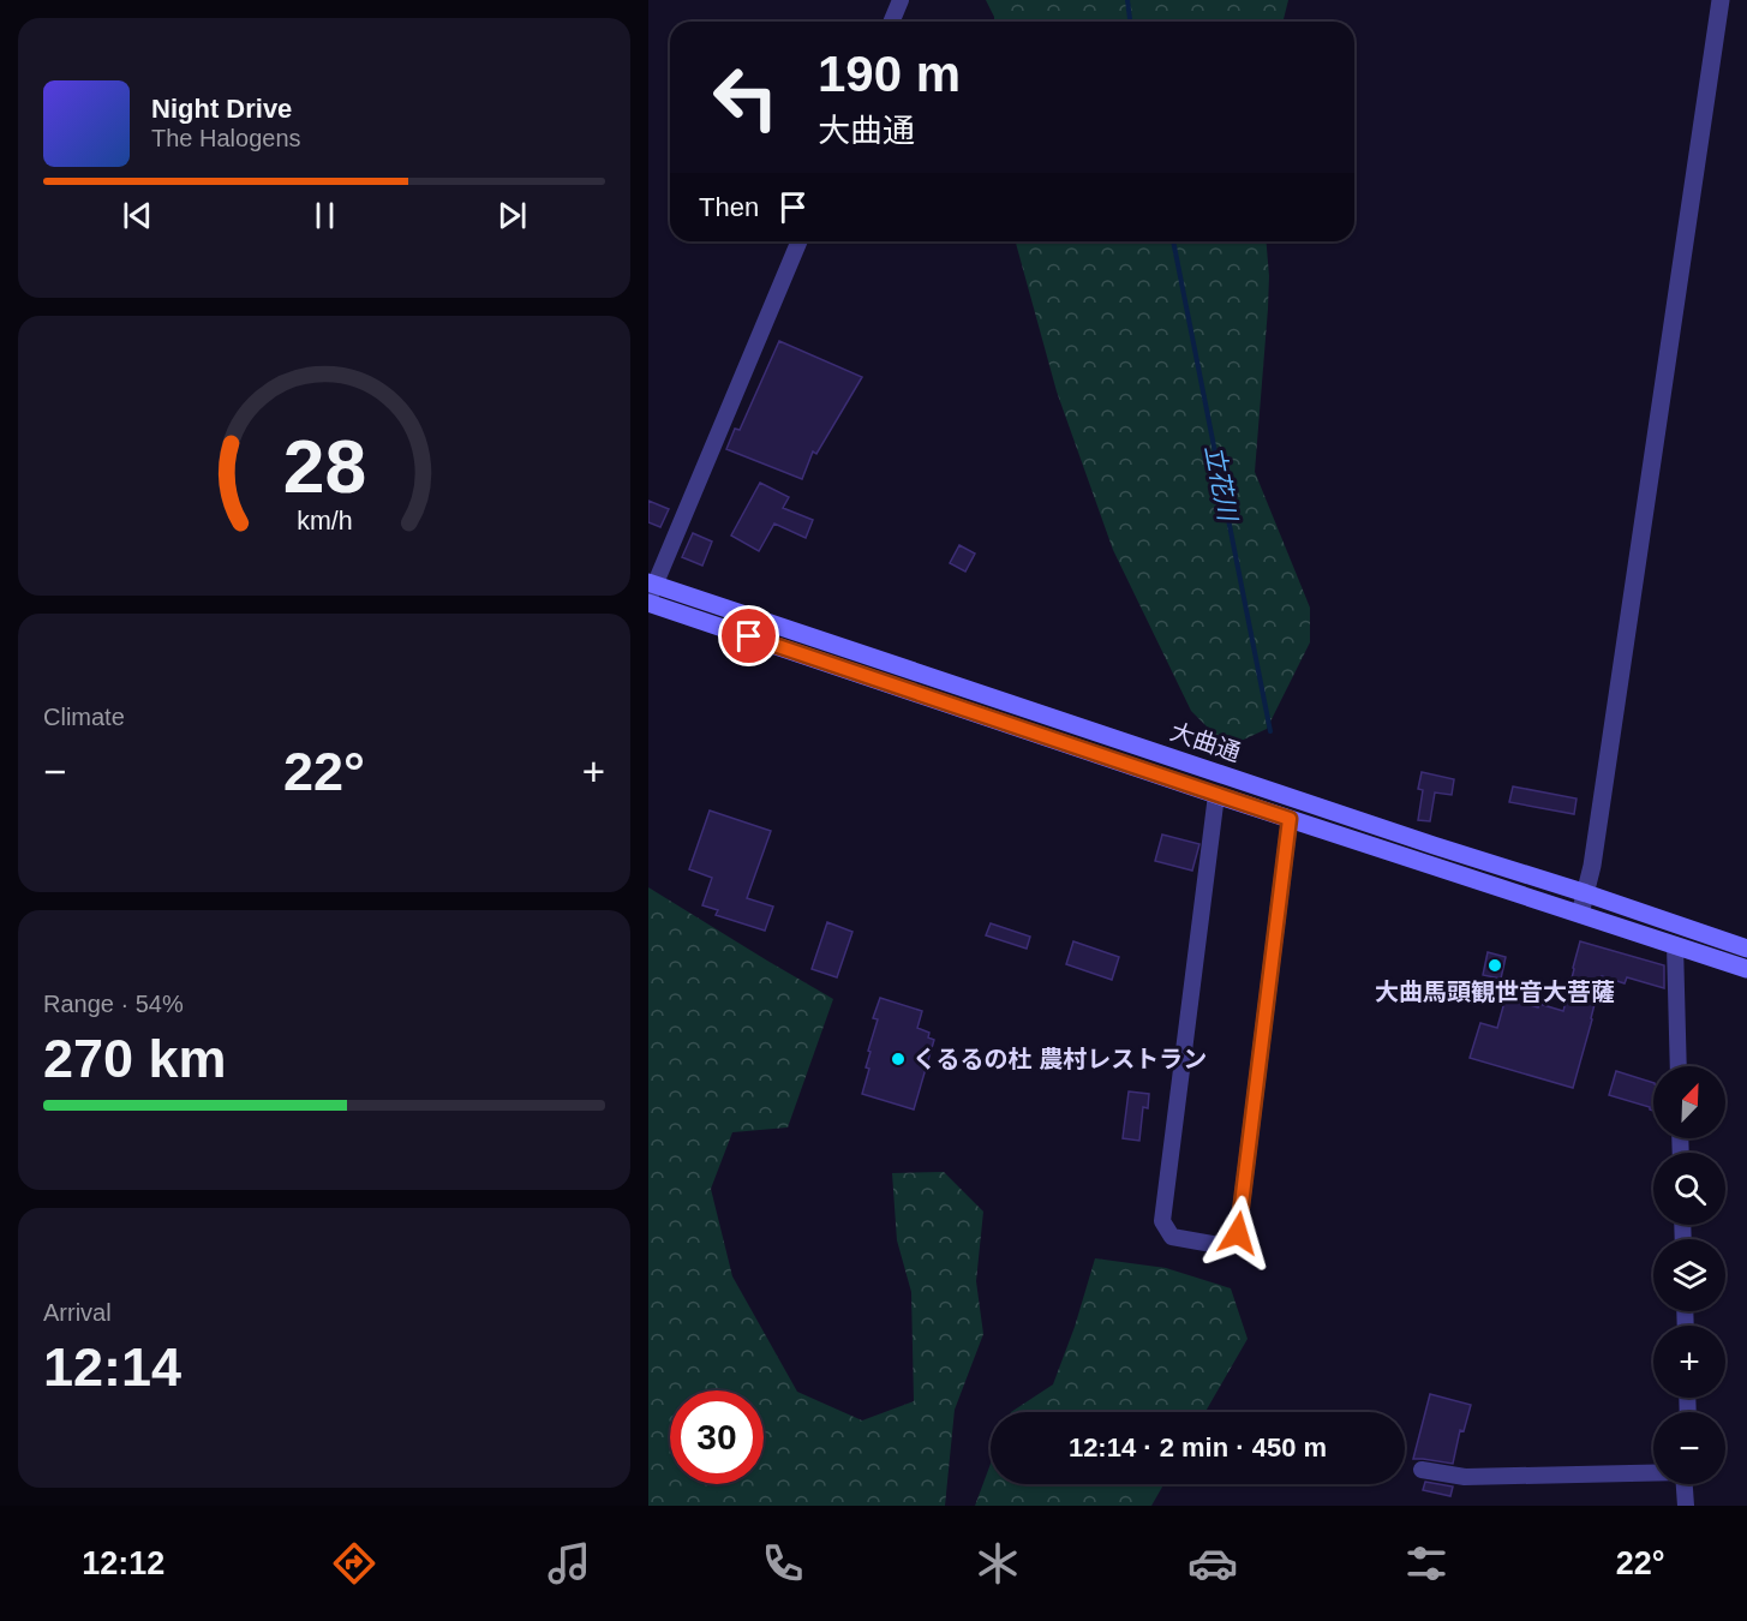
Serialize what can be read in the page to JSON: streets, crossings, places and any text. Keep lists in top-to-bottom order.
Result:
{
  "streets": {
    "main road": ["大曲通"]
  },
  "water": ["立花川"],
  "places": ["大曲馬頭観世音大菩薩", "くるるの杜 農村レストラン"],
  "north": "top right",
  "page": {
    "turn": ["190 m", "大曲通"],
    "song": ["Night Drive", "The Halogens"],
    "then": "Then",
    "tile": [
      "Climate",
      ["Range · 54%", "270 km"],
      ["Arrival", "12:14"]
    ],
    "heat": ["−", "22°", "+"],
    "map_buttons": ["+", "−"],
    "limit": "30",
    "trip": "12:14 · 2 min · 450 m",
    "tabs": ["12:12", "22°"],
    "gauge": ["28", "km/h"]
  }
}
